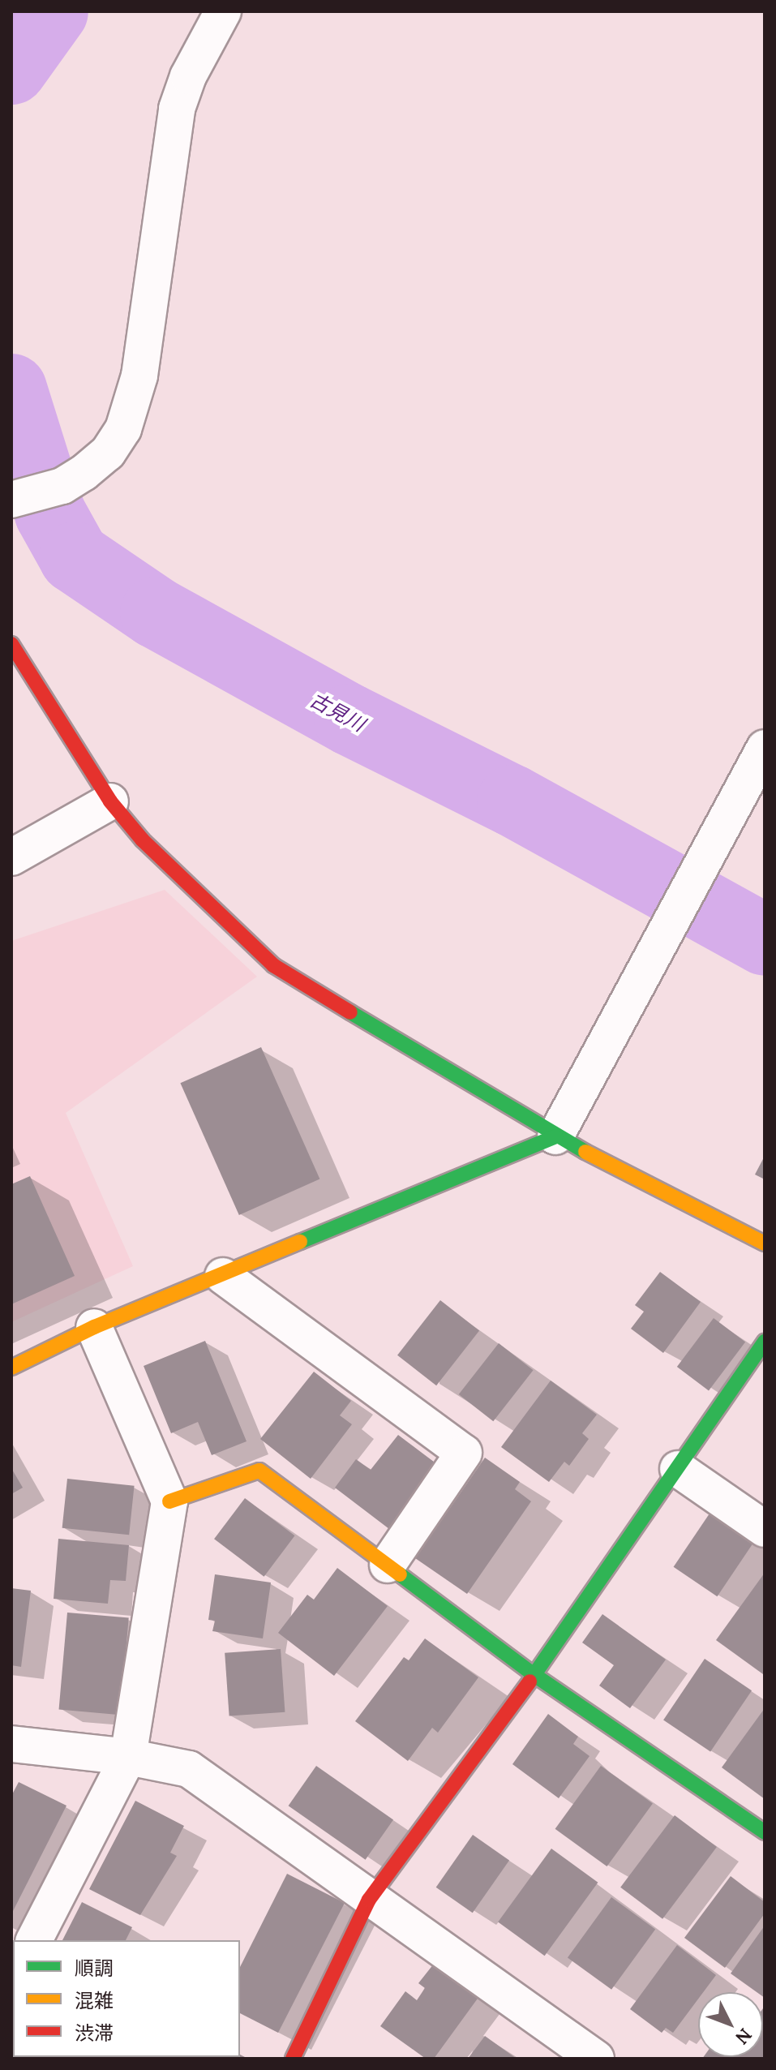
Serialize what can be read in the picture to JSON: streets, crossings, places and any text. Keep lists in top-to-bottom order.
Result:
{
  "water": ["古見川"],
  "legend": ["順調", "混雑", "渋滞"],
  "north": "bottom right"
}
